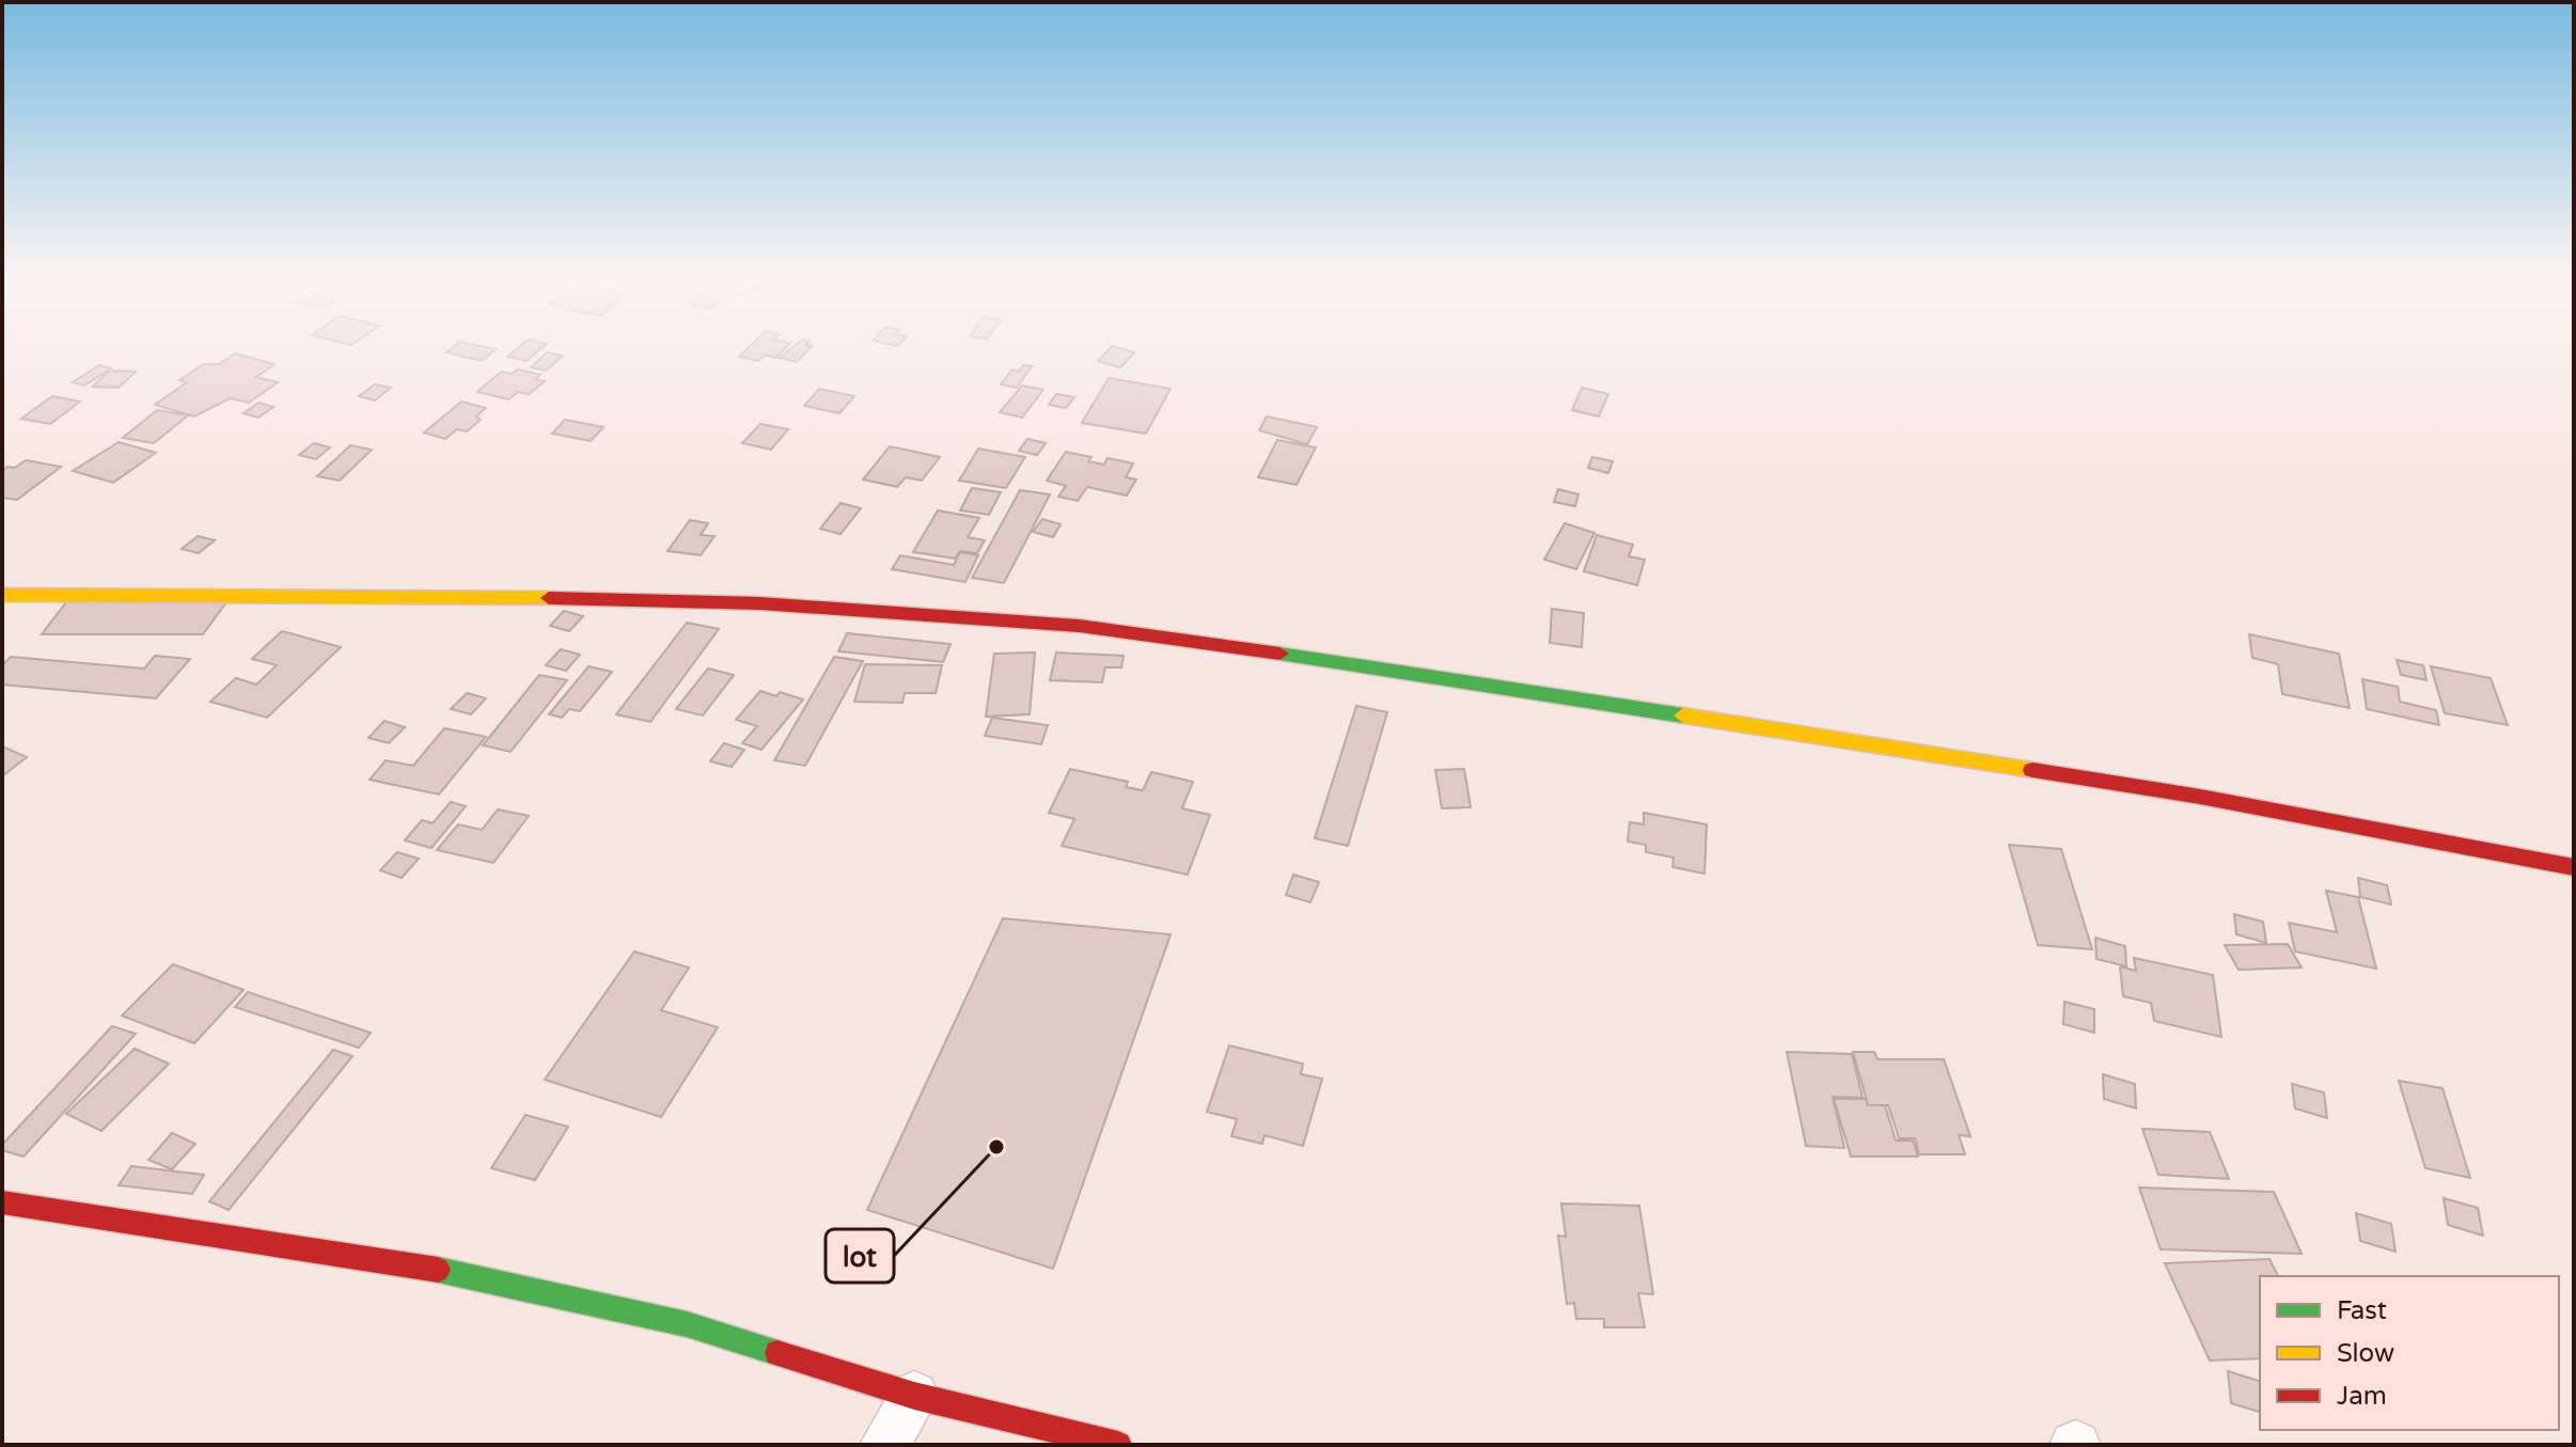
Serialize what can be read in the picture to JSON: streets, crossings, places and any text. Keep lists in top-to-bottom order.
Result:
{
  "places": ["lot"],
  "legend": ["Fast", "Slow", "Jam"]
}
